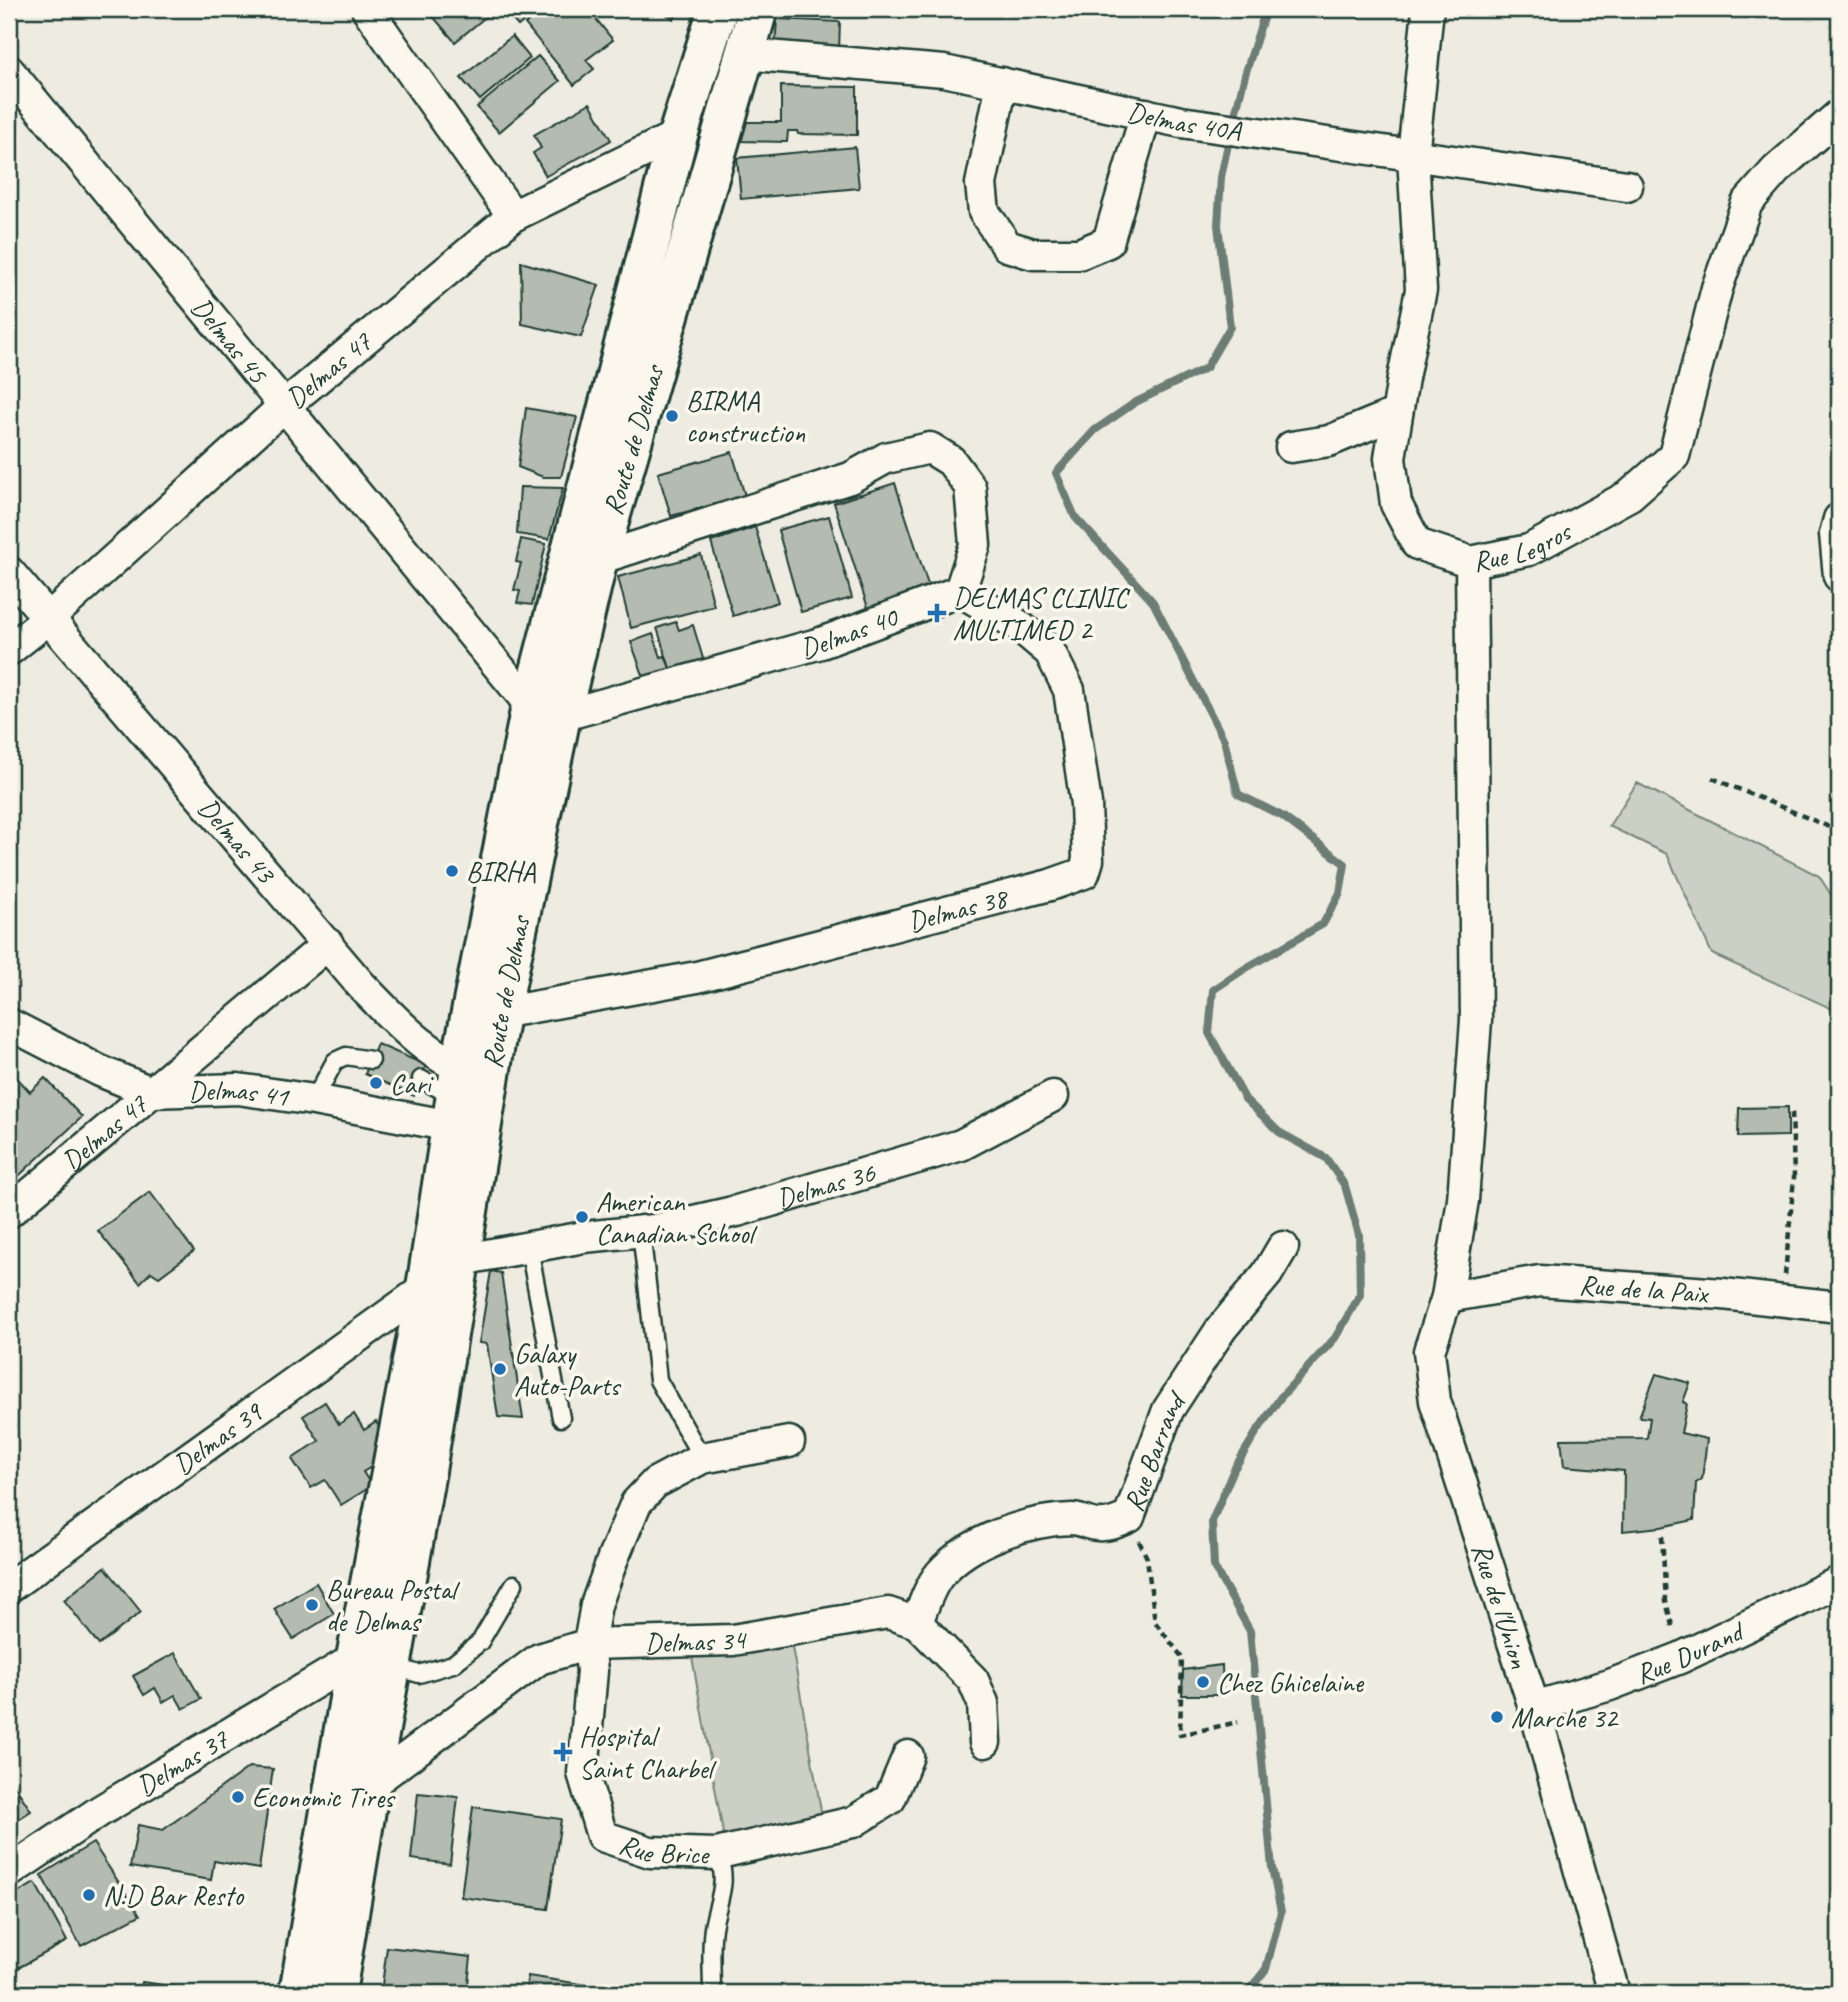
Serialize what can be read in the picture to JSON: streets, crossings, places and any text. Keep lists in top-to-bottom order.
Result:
{
  "streets": {
    "main road": ["Route de Delmas"],
    "street": [
      "Delmas 40A",
      "Delmas 45",
      "Delmas 47",
      "Rue Legros",
      "Delmas 40",
      "Delmas 43",
      "Delmas 38",
      "Delmas 41",
      "Delmas 36",
      "Rue de la Paix",
      "Delmas 39",
      "Rue Barrand",
      "Rue de l'Union",
      "Delmas 34",
      "Rue Durand",
      "Delmas 37",
      "Rue Brice"
    ]
  },
  "crossings": [
    ["Delmas 40A", "Route de Delmas"],
    ["Delmas 40A", "Rue Legros"],
    ["Delmas 45", "Delmas 47"],
    ["Delmas 45", "Route de Delmas"],
    ["Delmas 45", "Delmas 40"],
    ["Delmas 47", "Route de Delmas"],
    ["Delmas 47", "Delmas 43"],
    ["Delmas 47", "Delmas 41"],
    ["Route de Delmas", "Delmas 40"],
    ["Route de Delmas", "Delmas 43"],
    ["Route de Delmas", "Delmas 38"],
    ["Route de Delmas", "Delmas 41"],
    ["Route de Delmas", "Delmas 36"],
    ["Route de Delmas", "Delmas 39"],
    ["Route de Delmas", "Delmas 34"],
    ["Route de Delmas", "Delmas 37"],
    ["Rue Legros", "Rue de l'Union"],
    ["Delmas 40", "Delmas 38"],
    ["Delmas 43", "Delmas 41"],
    ["Delmas 36", "Delmas 39"],
    ["Rue de la Paix", "Rue de l'Union"],
    ["Rue Barrand", "Delmas 34"],
    ["Rue de l'Union", "Rue Durand"],
    ["Delmas 34", "Rue Brice"]
  ],
  "places": {
    "other": [
      "BIRMA construction",
      "BIRHA",
      "Cari",
      "American Canadian School",
      "Galaxy Auto-Parts",
      "Bureau Postal de Delmas",
      "Chez Ghicelaine",
      "Marche 32",
      "Economic Tires",
      "N.D Bar Resto"
    ],
    "health": ["DELMAS CLINIC MULTIMED 2", "Hospital Saint Charbel"]
  }
}
